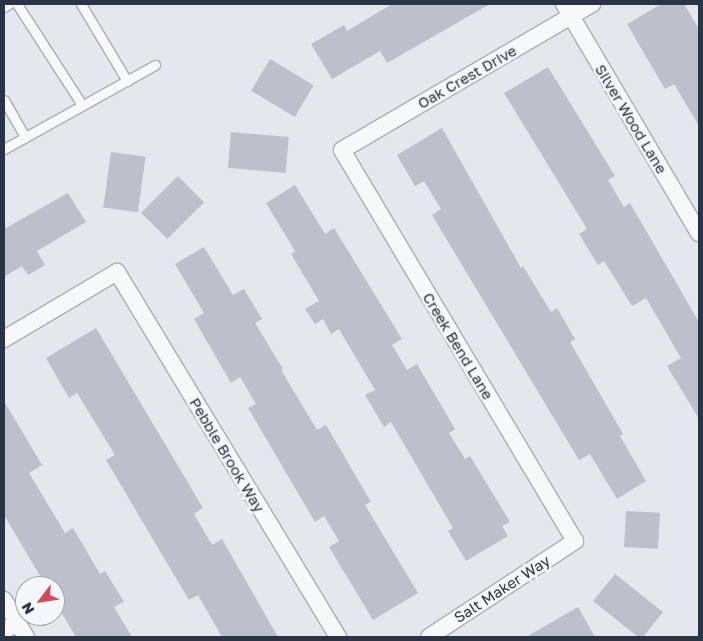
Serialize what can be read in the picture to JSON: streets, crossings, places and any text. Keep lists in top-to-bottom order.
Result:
{
  "streets": {
    "street": [
      "Oak Crest Drive",
      "Silver Wood Lane",
      "Creek Bend Lane",
      "Pebble Brook Way",
      "Salt Maker Way"
    ]
  },
  "crossings": [
    ["Oak Crest Drive", "Silver Wood Lane"],
    ["Oak Crest Drive", "Creek Bend Lane"],
    ["Creek Bend Lane", "Salt Maker Way"]
  ],
  "north": "bottom left"
}
